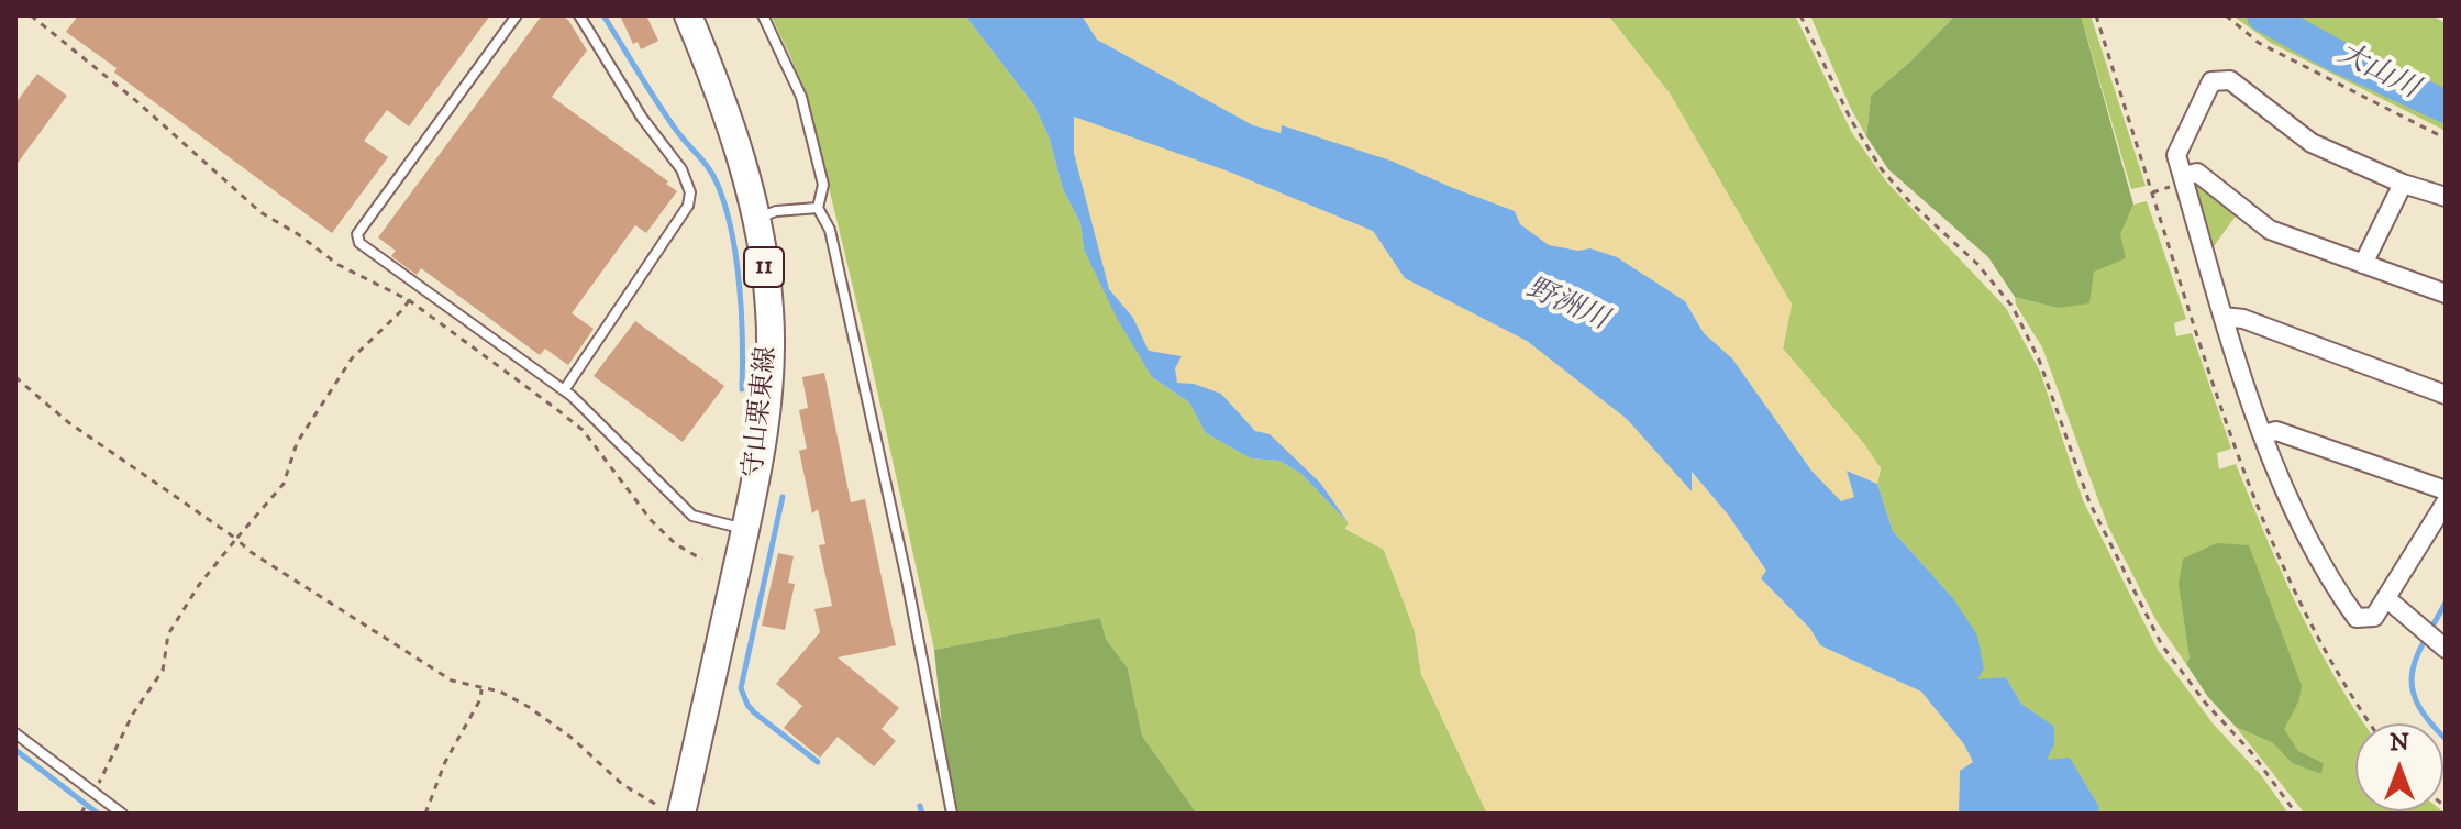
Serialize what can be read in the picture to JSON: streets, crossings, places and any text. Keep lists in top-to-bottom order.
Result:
{
  "streets": {
    "main road": ["11", "守山栗東線"]
  },
  "water": ["大山川", "野洲川"],
  "north": "top"
}
